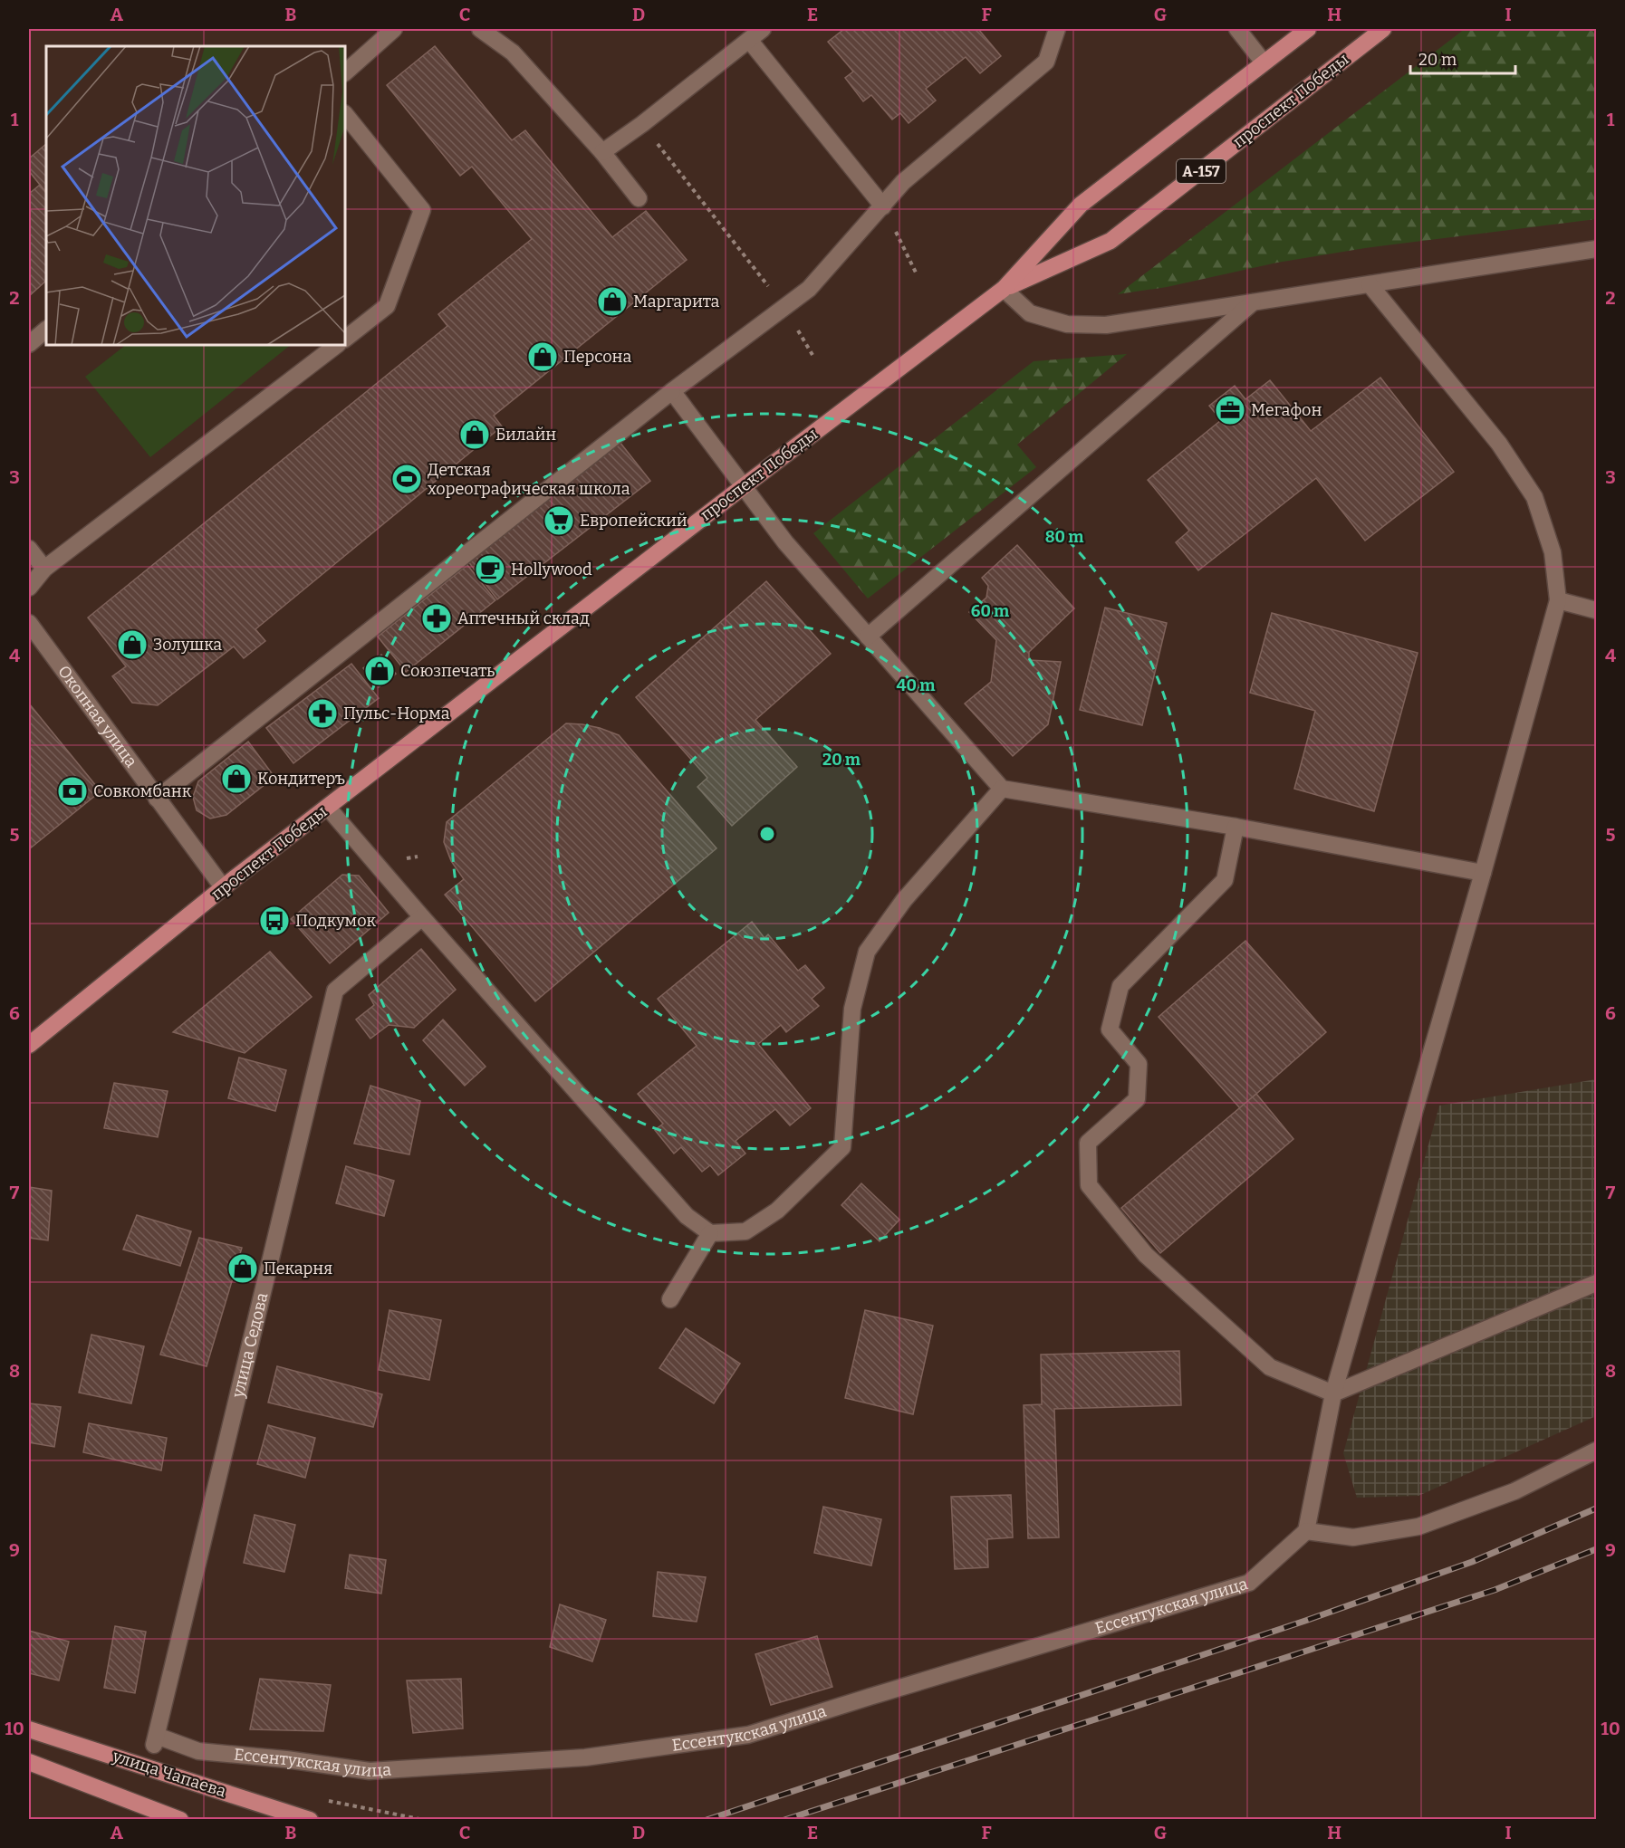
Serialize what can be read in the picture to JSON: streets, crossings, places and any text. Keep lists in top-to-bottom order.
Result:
{
  "streets": {
    "main road": ["проспект Победы", "А-157", "улица Чапаева"],
    "street": ["Окопная улица", "улица Седова", "Ессентукская улица"]
  },
  "crossings": [
    ["проспект Победы", "Окопная улица"],
    ["улица Седова", "Ессентукская улица"]
  ],
  "places": {
    "shop": [
      "Маргарита",
      "Персона",
      "Билайн",
      "Золушка",
      "Союзпечать",
      "Кондитеръ",
      "Пекарня"
    ],
    "office": ["Мегафон"],
    "sports": ["Детская хореографическая школа"],
    "supermarket": ["Европейский"],
    "cafe": ["Hollywood"],
    "pharmacy": ["Аптечный склад", "Пульс-Норма"],
    "bank": ["Совкомбанк"],
    "bus stop": ["Подкумок"]
  },
  "scale_bar": "20 m",
  "grid": {
    "columns": [
      "A",
      "B",
      "C",
      "D",
      "E",
      "F",
      "G",
      "H",
      "I"
    ],
    "rows": [
      "1",
      "2",
      "3",
      "4",
      "5",
      "6",
      "7",
      "8",
      "9",
      "10"
    ]
  },
  "rings": [
    "80 m",
    "60 m",
    "40 m",
    "20 m"
  ]
}
